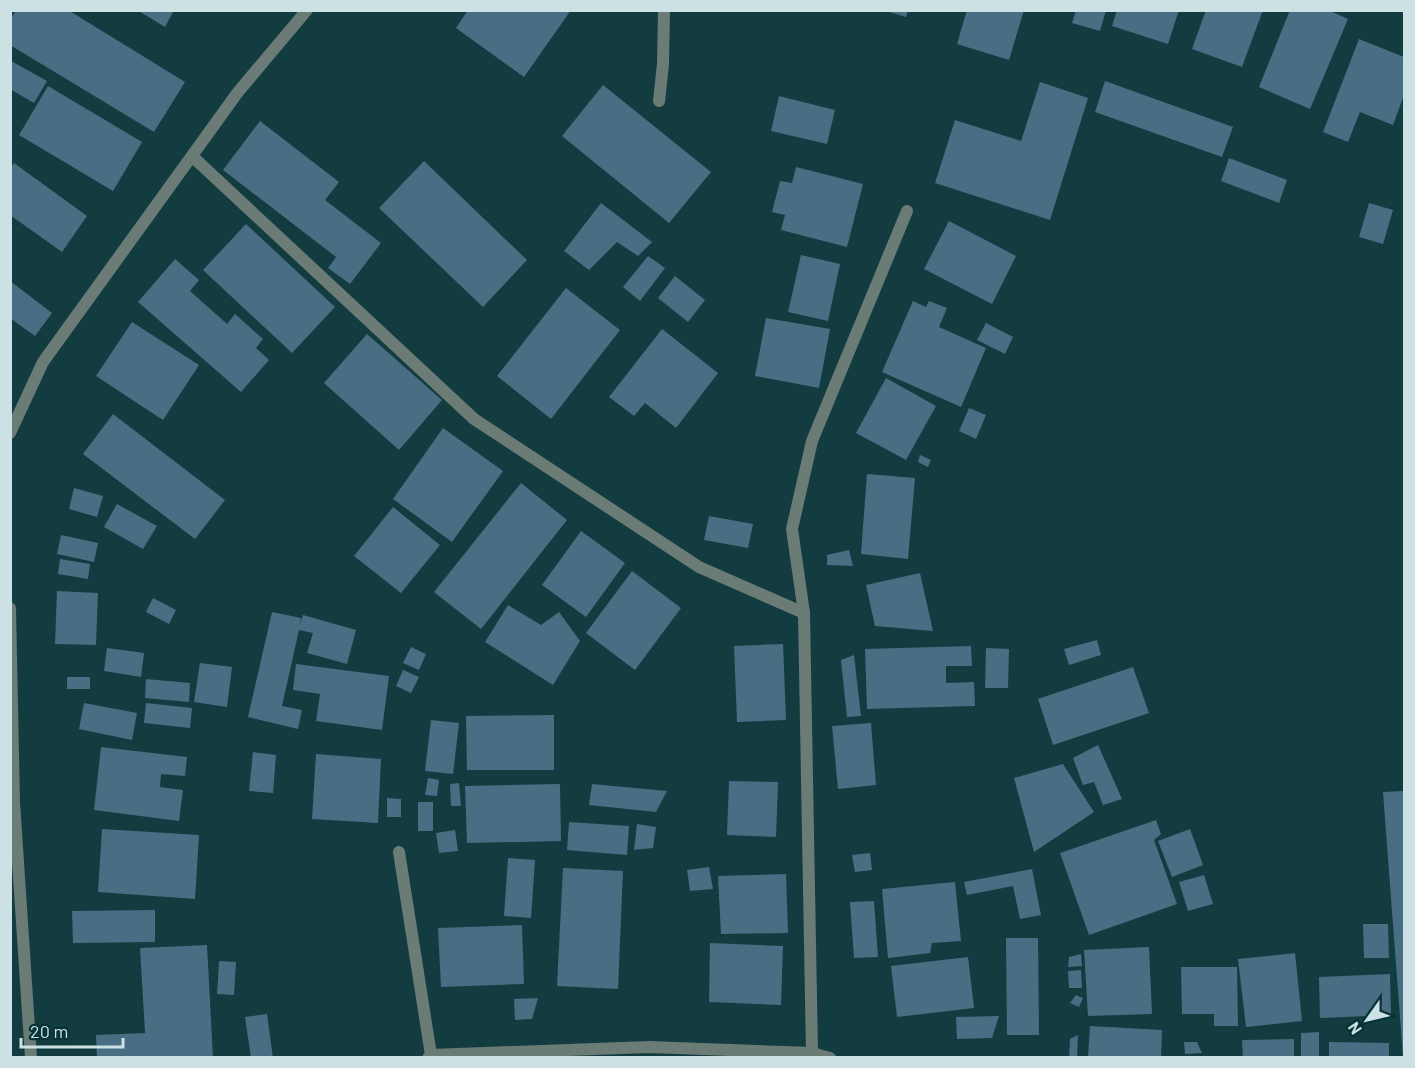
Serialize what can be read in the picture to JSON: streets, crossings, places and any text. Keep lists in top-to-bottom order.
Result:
{
  "scale_bar": "20 m",
  "north": "bottom left"
}
